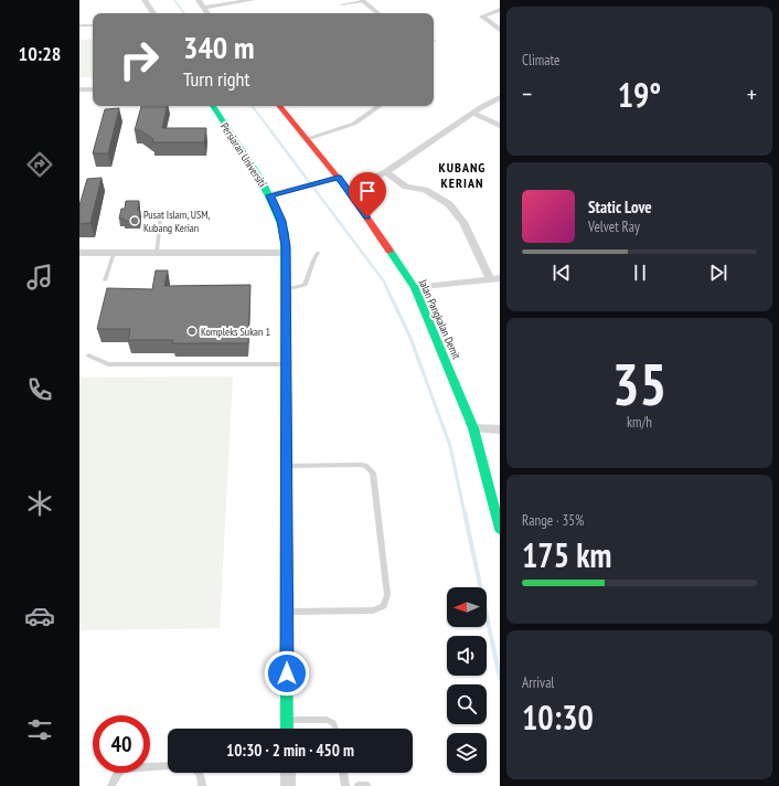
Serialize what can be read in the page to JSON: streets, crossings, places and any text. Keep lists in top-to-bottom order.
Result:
{
  "streets": {
    "street": ["Persiaran Universiti", "Jalan Pangkalan Demit"]
  },
  "districts": ["KUBANG KERIAN"],
  "places": ["Pusat Islam, USM, Kubang Kerian", "Kompleks Sukan 1"],
  "north": "left",
  "page": {
    "tabs": "10:28",
    "tile": [
      "Climate",
      ["35", "km/h"],
      ["Range · 35%", "175 km"],
      ["Arrival", "10:30"]
    ],
    "turn": ["340 m", "Turn right"],
    "heat": ["−", "19°", "+"],
    "song": ["Static Love", "Velvet Ray"],
    "limit": "40",
    "trip": "10:30 · 2 min · 450 m"
  }
}
